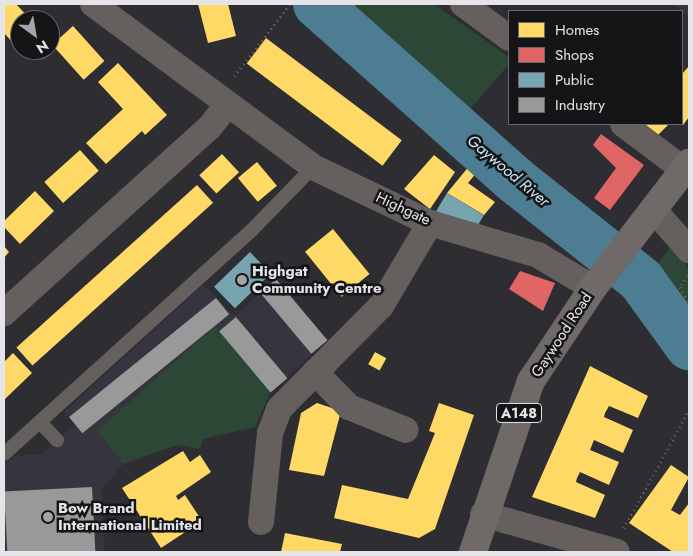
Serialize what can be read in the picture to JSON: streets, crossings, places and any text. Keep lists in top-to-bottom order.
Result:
{
  "streets": {
    "main road": ["Gaywood Road", "A148"],
    "street": ["Highgate"]
  },
  "crossings": [
    ["Highgate", "Gaywood Road"]
  ],
  "water": ["Gaywood River"],
  "places": ["Highgat Community Centre", "Bow Brand International Limited"],
  "legend": [
    "Homes",
    "Shops",
    "Public",
    "Industry"
  ],
  "north": "bottom right"
}
